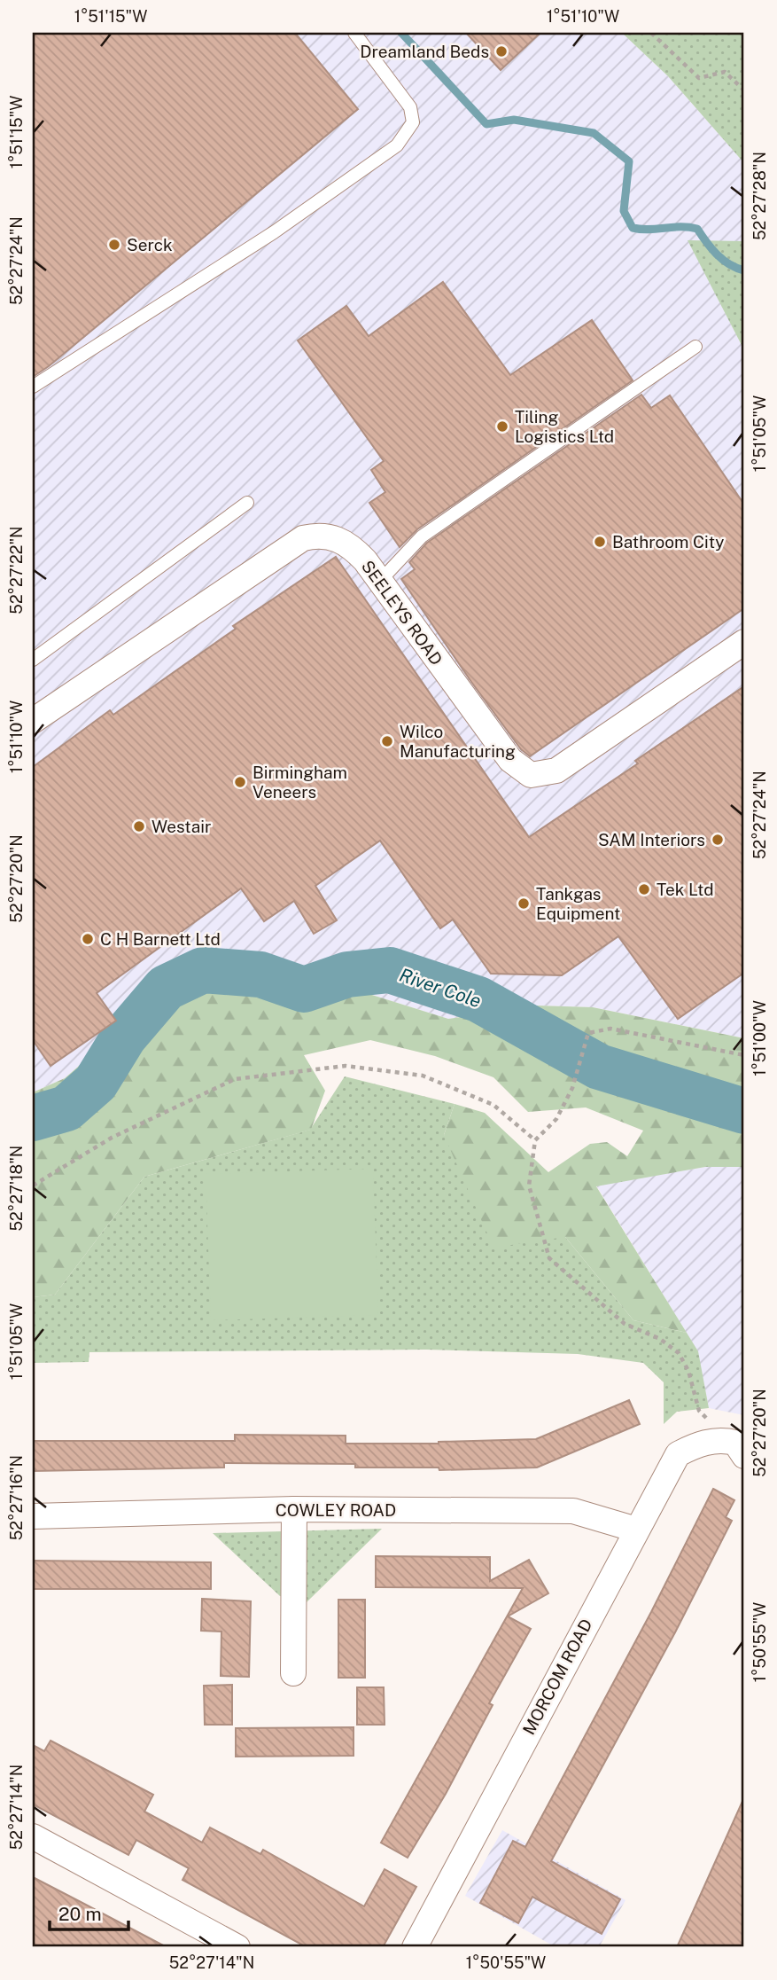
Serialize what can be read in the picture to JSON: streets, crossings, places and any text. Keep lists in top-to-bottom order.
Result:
{
  "streets": {
    "street": ["SEELEYS ROAD", "COWLEY ROAD", "MORCOM ROAD"]
  },
  "crossings": [
    ["COWLEY ROAD", "MORCOM ROAD"]
  ],
  "water": ["River Cole"],
  "places": [
    "Dreamland Beds",
    "Serck",
    "Tiling Logistics Ltd",
    "Bathroom City",
    "Wilco Manufacturing",
    "Birmingham Veneers",
    "Westair",
    "SAM Interiors",
    "Tek Ltd",
    "Tankgas Equipment",
    "C H Barnett Ltd"
  ],
  "scale_bar": "20 m",
  "coordinates": [
    "1°51'15\"W",
    "1°51'10\"W",
    "52°27'28\"N",
    "52°27'24\"N",
    "1°51'05\"W",
    "52°27'22\"N",
    "52°27'20\"N",
    "1°51'00\"W",
    "52°27'18\"N",
    "52°27'16\"N",
    "1°50'55\"W",
    "52°27'14\"N"
  ]
}
